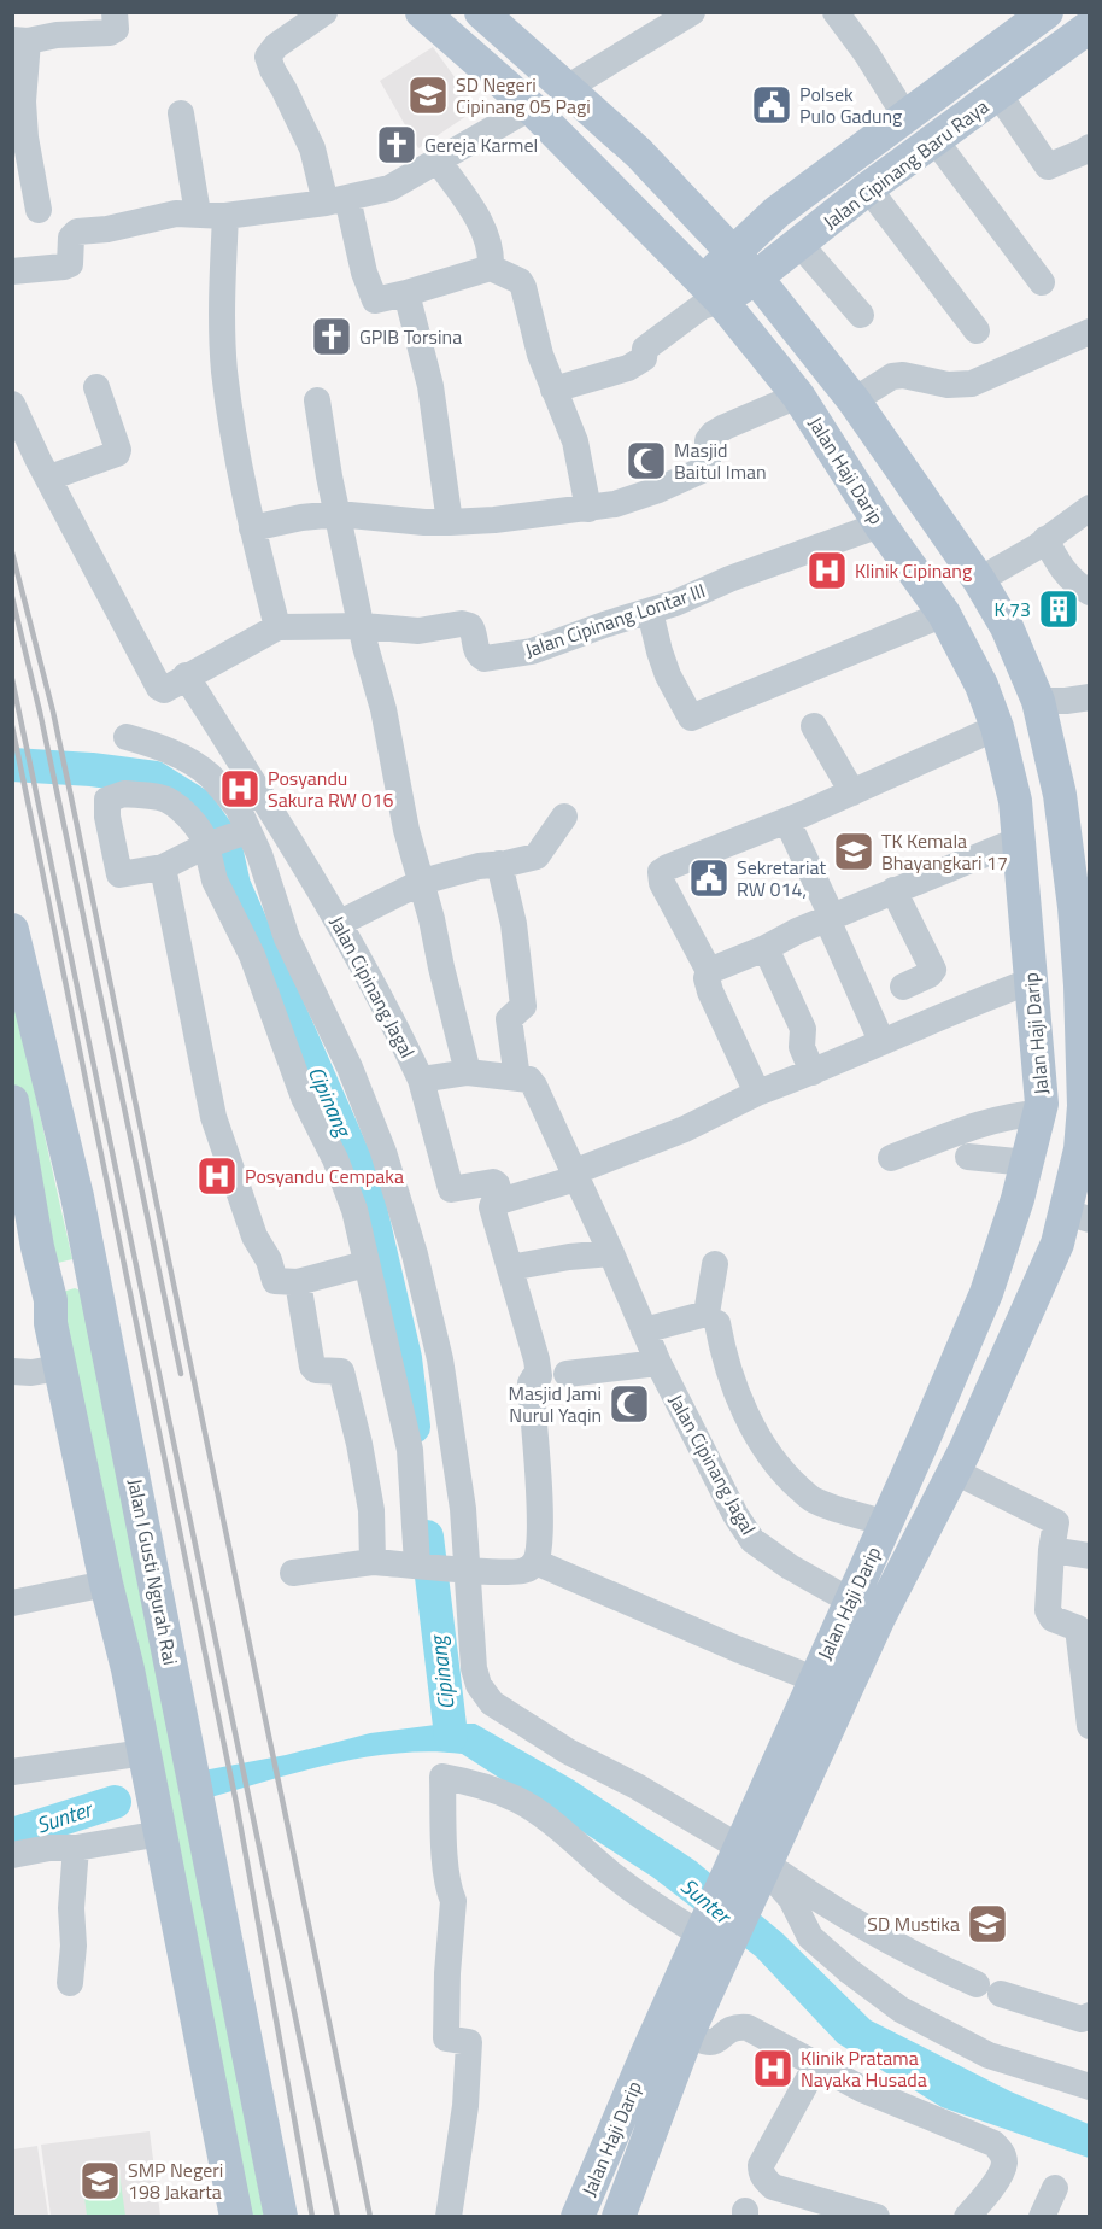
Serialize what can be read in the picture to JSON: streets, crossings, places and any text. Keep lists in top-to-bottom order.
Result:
{
  "streets": {
    "main road": ["Jalan Cipinang Baru Raya", "Jalan Haji Darip", "Jalan I Gusti Ngurah Rai"],
    "street": ["Jalan Cipinang Lontar III", "Jalan Cipinang Jagal"]
  },
  "crossings": [
    ["Jalan Cipinang Baru Raya", "Jalan Haji Darip"],
    ["Jalan Haji Darip", "Jalan Cipinang Lontar III"],
    ["Jalan Haji Darip", "Jalan Cipinang Jagal"]
  ],
  "water": ["Cipinang", "Sunter"],
  "places": {
    "school or university": [
      "SD Negeri Cipinang 05 Pagi",
      "TK Kemala Bhayangkari 17",
      "SD Mustika",
      "SMP Negeri 198 Jakarta"
    ],
    "public building": ["Polsek Pulo Gadung", "Sekretariat RW 014,"],
    "church": ["Gereja Karmel", "GPIB Torsina"],
    "mosque": ["Masjid Baitul Iman", "Masjid Jami Nurul Yaqin"],
    "hospital": [
      "Klinik Cipinang",
      "Posyandu Sakura RW 016",
      "Posyandu Cempaka",
      "Klinik Pratama Nayaka Husada"
    ],
    "building": ["K 73"]
  }
}
